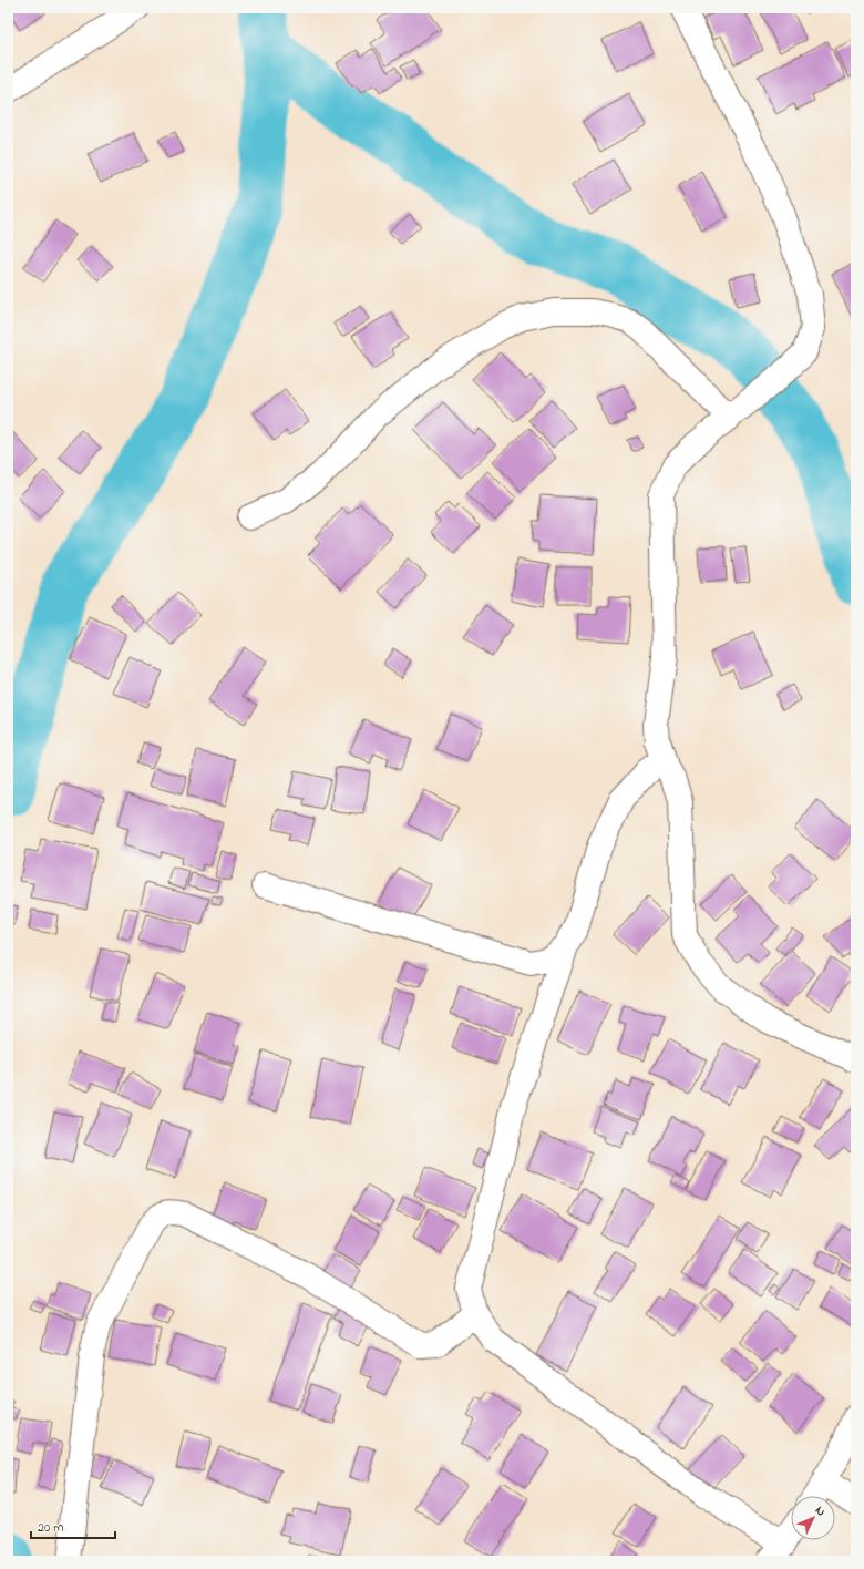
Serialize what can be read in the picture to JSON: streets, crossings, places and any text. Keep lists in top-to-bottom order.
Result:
{
  "scale_bar": "20 m",
  "north": "top right"
}
